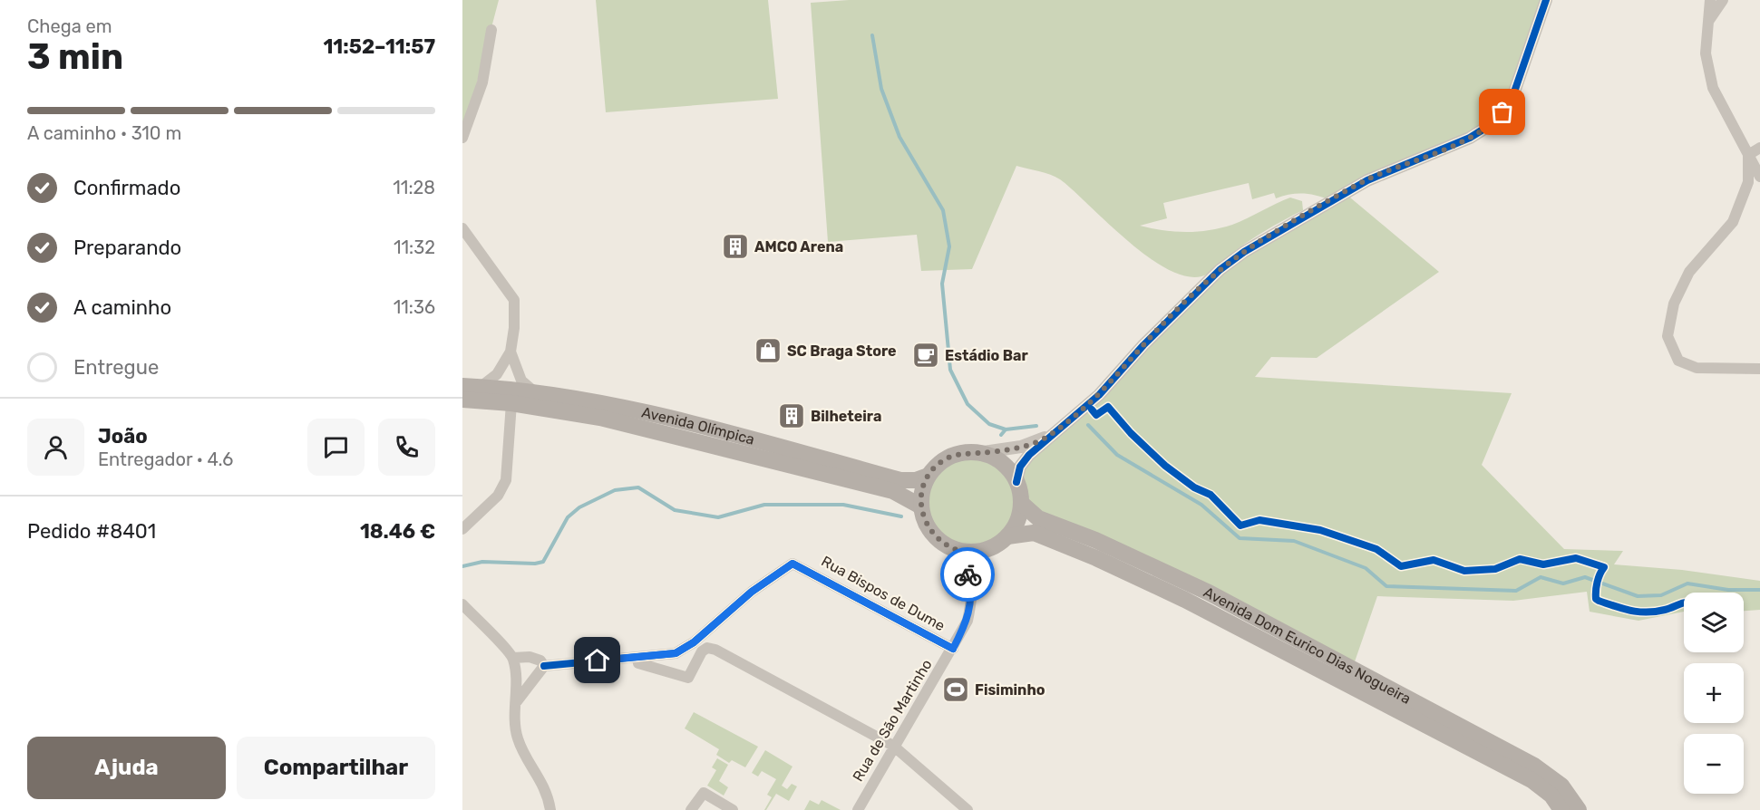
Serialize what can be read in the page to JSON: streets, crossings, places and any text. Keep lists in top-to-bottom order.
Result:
{
  "streets": {
    "main road": ["Avenida Olímpica", "Avenida Dom Eurico Dias Nogueira"],
    "street": ["Rua Bispos de Dume", "Rua de São Martinho"]
  },
  "crossings": [
    ["Avenida Olímpica", "Avenida Dom Eurico Dias Nogueira"],
    ["Avenida Olímpica", "Rua de São Martinho"],
    ["Rua Bispos de Dume", "Rua de São Martinho"],
    ["Avenida Dom Eurico Dias Nogueira", "Rua de São Martinho"]
  ],
  "places": {
    "building": ["AMCO Arena", "Bilheteira"],
    "shop": ["SC Braga Store"],
    "cafe": ["Estádio Bar"],
    "sports": ["Fisiminho"]
  },
  "page": {
    "heading": ["3 min", "Chega em", "11:52–11:57"],
    "panel": [
      "João",
      "Entregador · 4.6",
      "Pedido #8401",
      "18.46 €"
    ],
    "bar": "A caminho · 310 m",
    "list": [
      ["Confirmado", "11:28"],
      ["Preparando", "11:32"],
      ["A caminho", "11:36"],
      "Entregue"
    ],
    "map_buttons": ["+", "−"],
    "buttons": ["Ajuda", "Compartilhar"]
  }
}
